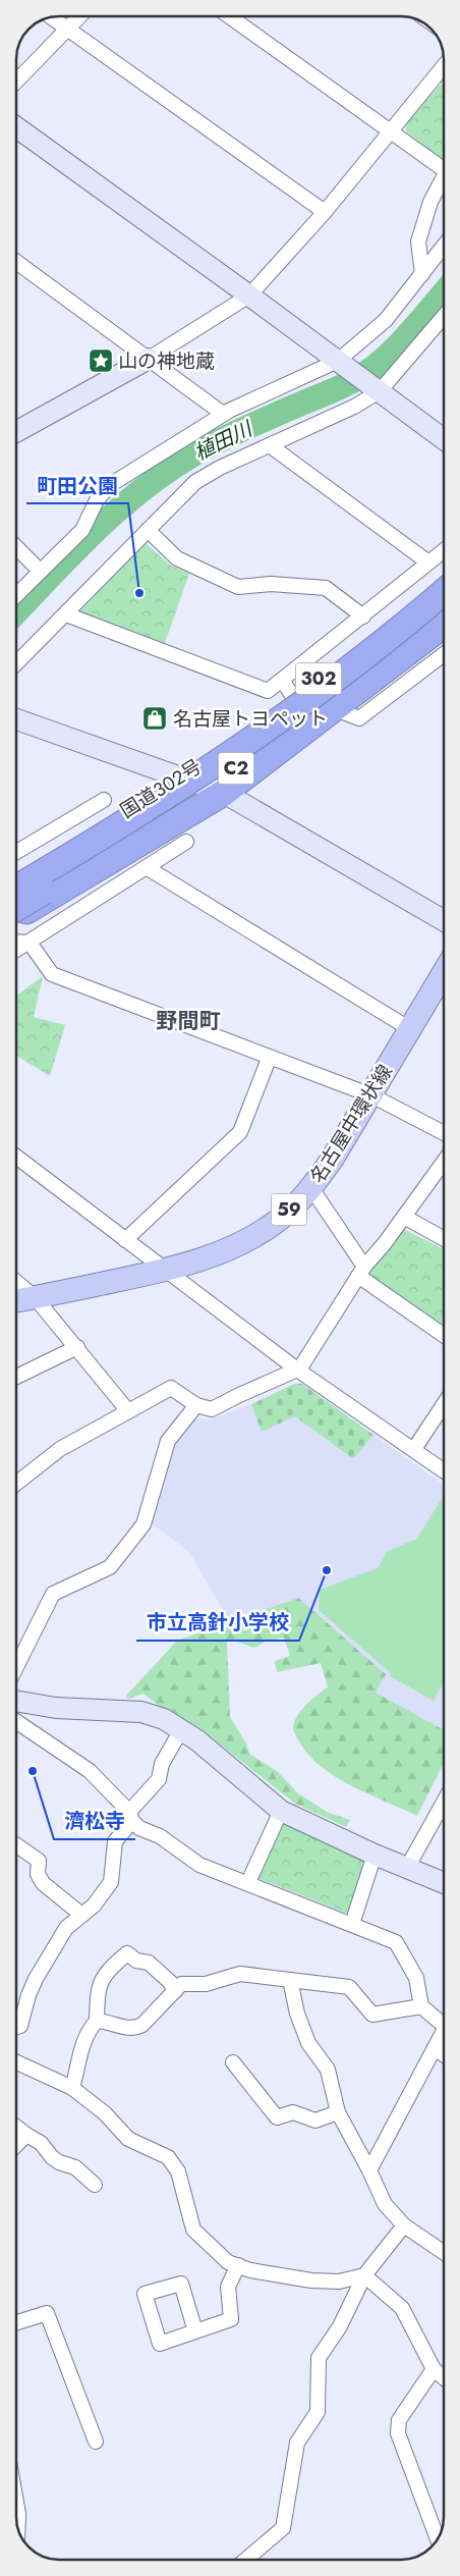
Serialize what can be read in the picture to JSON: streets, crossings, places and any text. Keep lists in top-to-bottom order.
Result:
{
  "streets": {
    "highway": ["302", "C2", "国道302号"],
    "main road": ["名古屋中環状線", "59"]
  },
  "districts": ["野間町"],
  "water": ["植田川"],
  "places": {
    "place": ["山の神地蔵"],
    "other": ["町田公園", "市立高針小学校", "濟松寺"],
    "shop": ["名古屋トヨペット"]
  }
}
